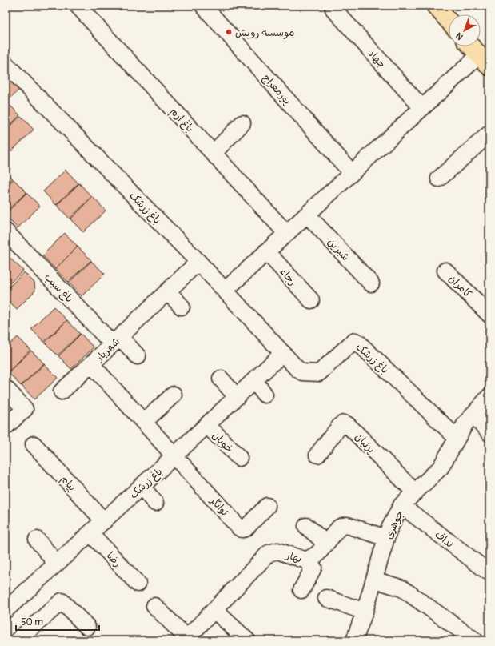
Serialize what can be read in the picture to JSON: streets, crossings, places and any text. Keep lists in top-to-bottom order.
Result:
{
  "streets": {
    "street": [
      "جهاد",
      "پورمعراج",
      "باغ ارم",
      "باغ زرشک",
      "شیرین",
      "رجاء",
      "کامران",
      "باغ سیب",
      "شهریار",
      "خوبان",
      "پرنیان",
      "پیام",
      "توانگر",
      "جوهری",
      "نداف",
      "بهار",
      "رضا"
    ]
  },
  "crossings": [
    ["باغ زرشک", "شهریار"],
    ["باغ زرشک", "خوبان"],
    ["باغ زرشک", "پیام"],
    ["باغ زرشک", "توانگر"],
    ["باغ زرشک", "جوهری"],
    ["باغ زرشک", "رضا"],
    ["باغ سیب", "شهریار"],
    ["شهریار", "توانگر"],
    ["پرنیان", "جوهری"],
    ["جوهری", "نداف"],
    ["جوهری", "بهار"]
  ],
  "places": ["موسسه رویش"],
  "scale_bar": "50 m",
  "north": "bottom left"
}
